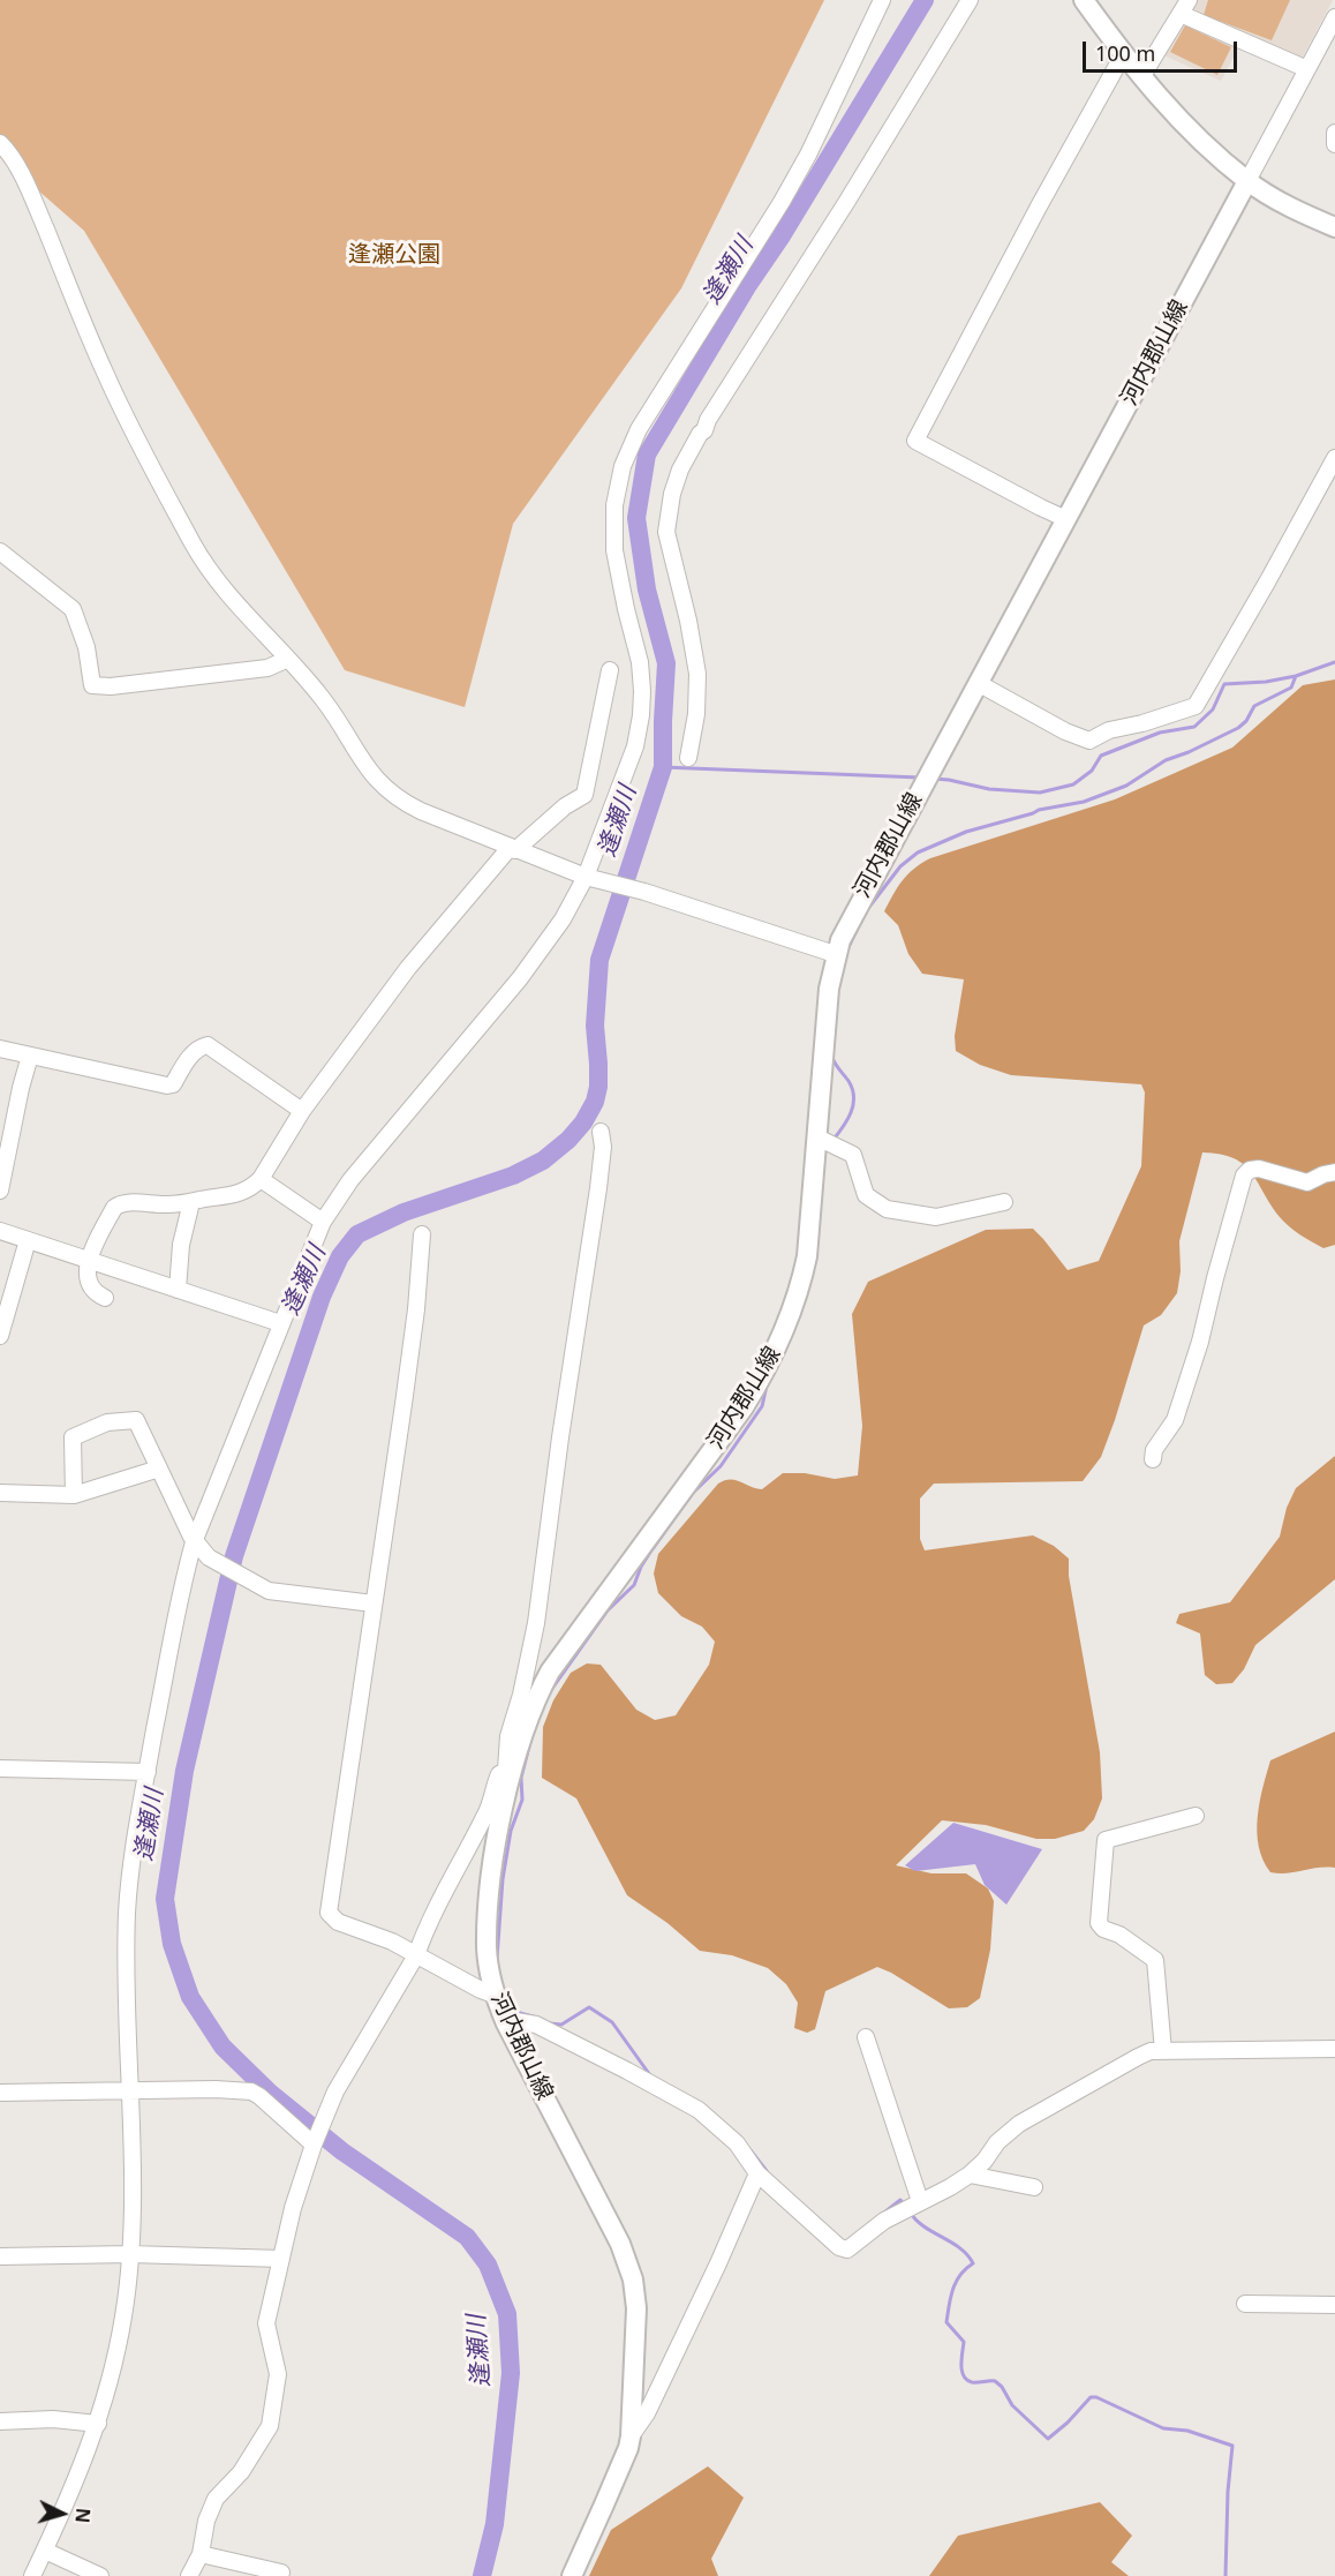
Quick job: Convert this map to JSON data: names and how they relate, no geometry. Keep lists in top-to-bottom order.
{
  "streets": {
    "main road": ["河内郡山線"]
  },
  "water": ["逢瀬川"],
  "parks": ["逢瀬公園"],
  "scale_bar": "100 m",
  "north": "right"
}
